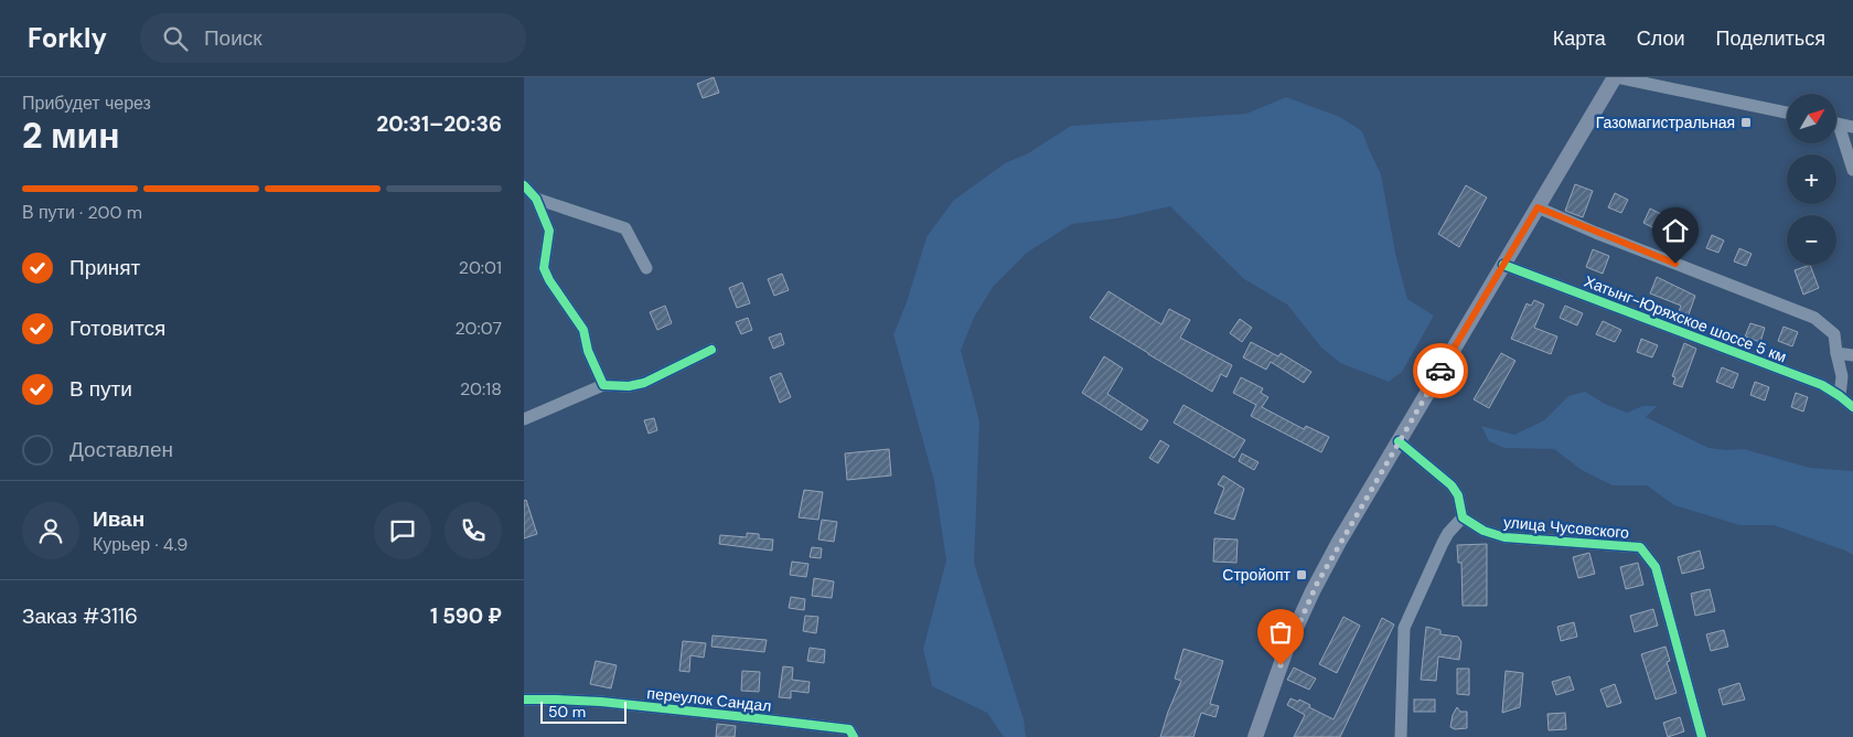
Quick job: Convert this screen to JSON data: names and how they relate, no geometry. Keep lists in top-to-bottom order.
{
  "streets": {
    "street": ["Хатынг-Юряхское шоссе 5 км", "улица Чусовского", "переулок Сандал"]
  },
  "places": {
    "transit": ["Газомагистральная", "Стройопт"]
  },
  "scale_bar": "50 m",
  "north": "top right",
  "page": {
    "header": "Forkly",
    "search": "Поиск",
    "nav": ["Карта", "Слои", "Поделиться"],
    "heading": ["2 мин", "Прибудет через", "20:31–20:36"],
    "panel": [
      "Иван",
      "Курьер · 4.9",
      "Заказ #3116",
      "1 590 ₽"
    ],
    "map_buttons": ["+", "−"],
    "bar": "В пути · 200 m",
    "list": [
      ["Принят", "20:01"],
      ["Готовится", "20:07"],
      ["В пути", "20:18"],
      "Доставлен"
    ],
    "scale": "50 m"
  }
}
